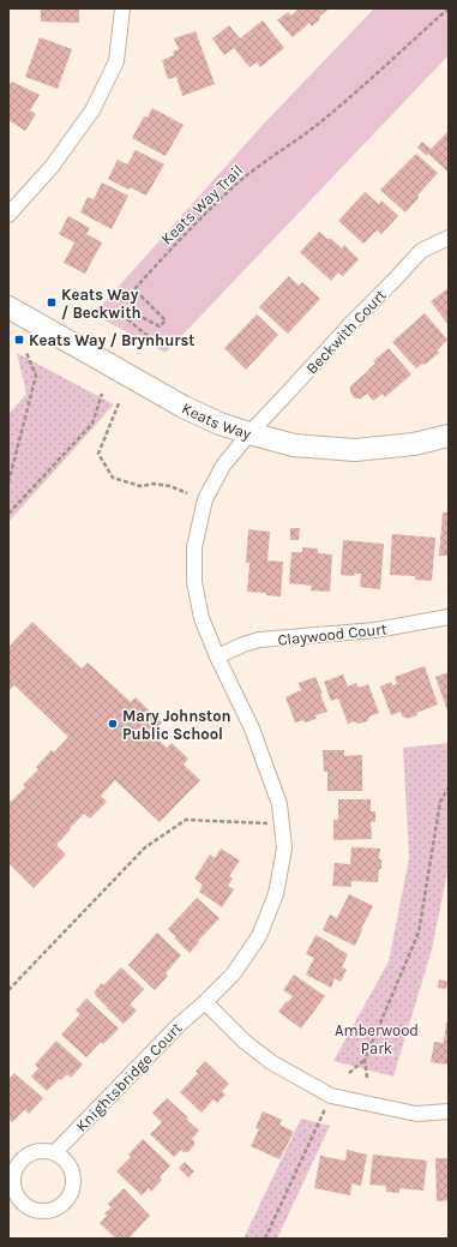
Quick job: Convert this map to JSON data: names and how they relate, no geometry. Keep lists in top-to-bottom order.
{
  "streets": {
    "street": [
      "Beckwith Court",
      "Keats Way",
      "Claywood Court",
      "Knightsbridge Court"
    ],
    "path": ["Keats Way Trail"]
  },
  "crossings": [
    ["Beckwith Court", "Keats Way"],
    ["Beckwith Court", "Claywood Court"],
    ["Beckwith Court", "Knightsbridge Court"],
    ["Claywood Court", "Knightsbridge Court"]
  ],
  "parks": ["Amberwood Park"],
  "places": {
    "transit": ["Keats Way / Beckwith", "Keats Way / Brynhurst"],
    "other": ["Mary Johnston Public School"]
  }
}
